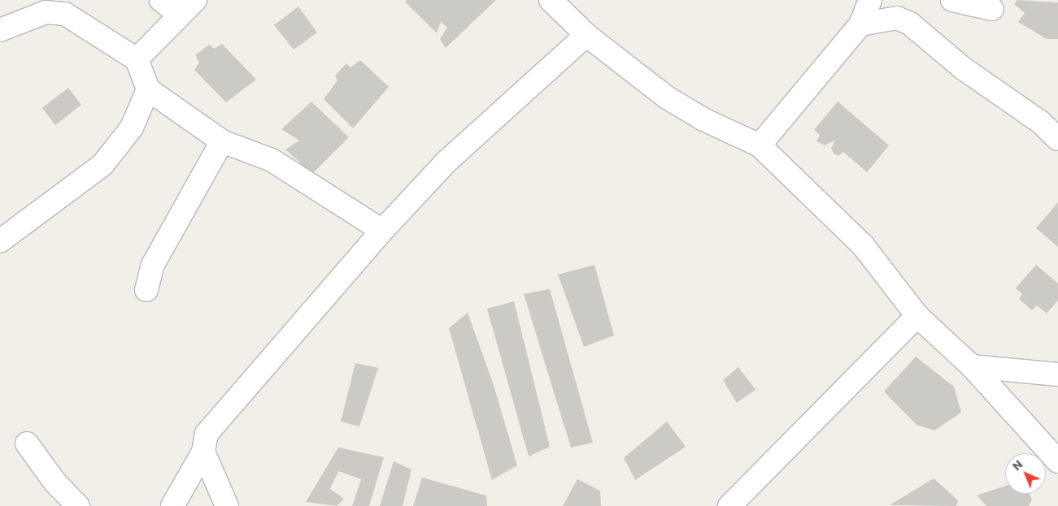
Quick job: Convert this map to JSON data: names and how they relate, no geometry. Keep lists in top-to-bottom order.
{
  "north": "top left"
}
